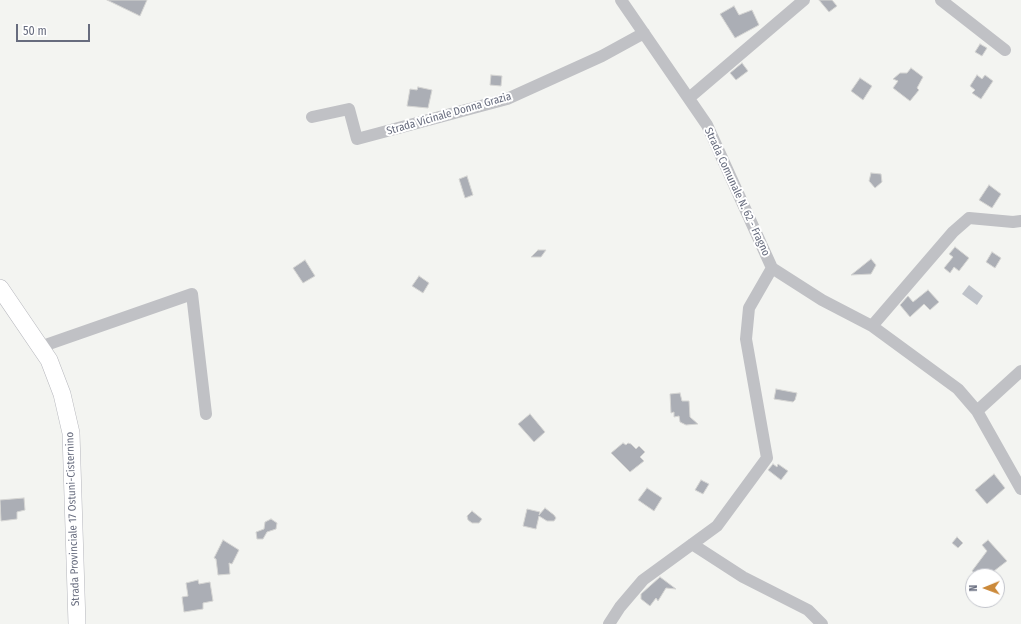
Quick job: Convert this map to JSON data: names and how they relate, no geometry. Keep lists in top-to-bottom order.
{
  "streets": {
    "main road": ["Strada Provinciale 17 Ostuni-Cisternino"],
    "street": ["Strada Vicinale Donna Grazia", "Strada Comunale N. 62 - Fragno"]
  },
  "crossings": [
    ["Strada Vicinale Donna Grazia", "Strada Comunale N. 62 - Fragno"]
  ],
  "scale_bar": "50 m",
  "north": "left"
}
